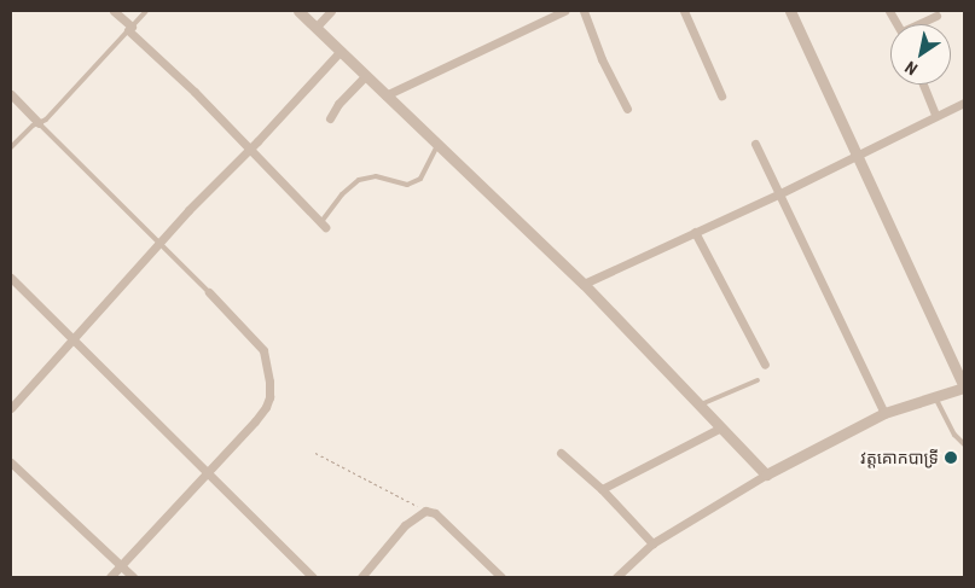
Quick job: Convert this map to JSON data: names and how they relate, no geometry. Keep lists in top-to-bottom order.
{
  "places": ["វត្តគោកបាទ្រី"],
  "north": "bottom left"
}
